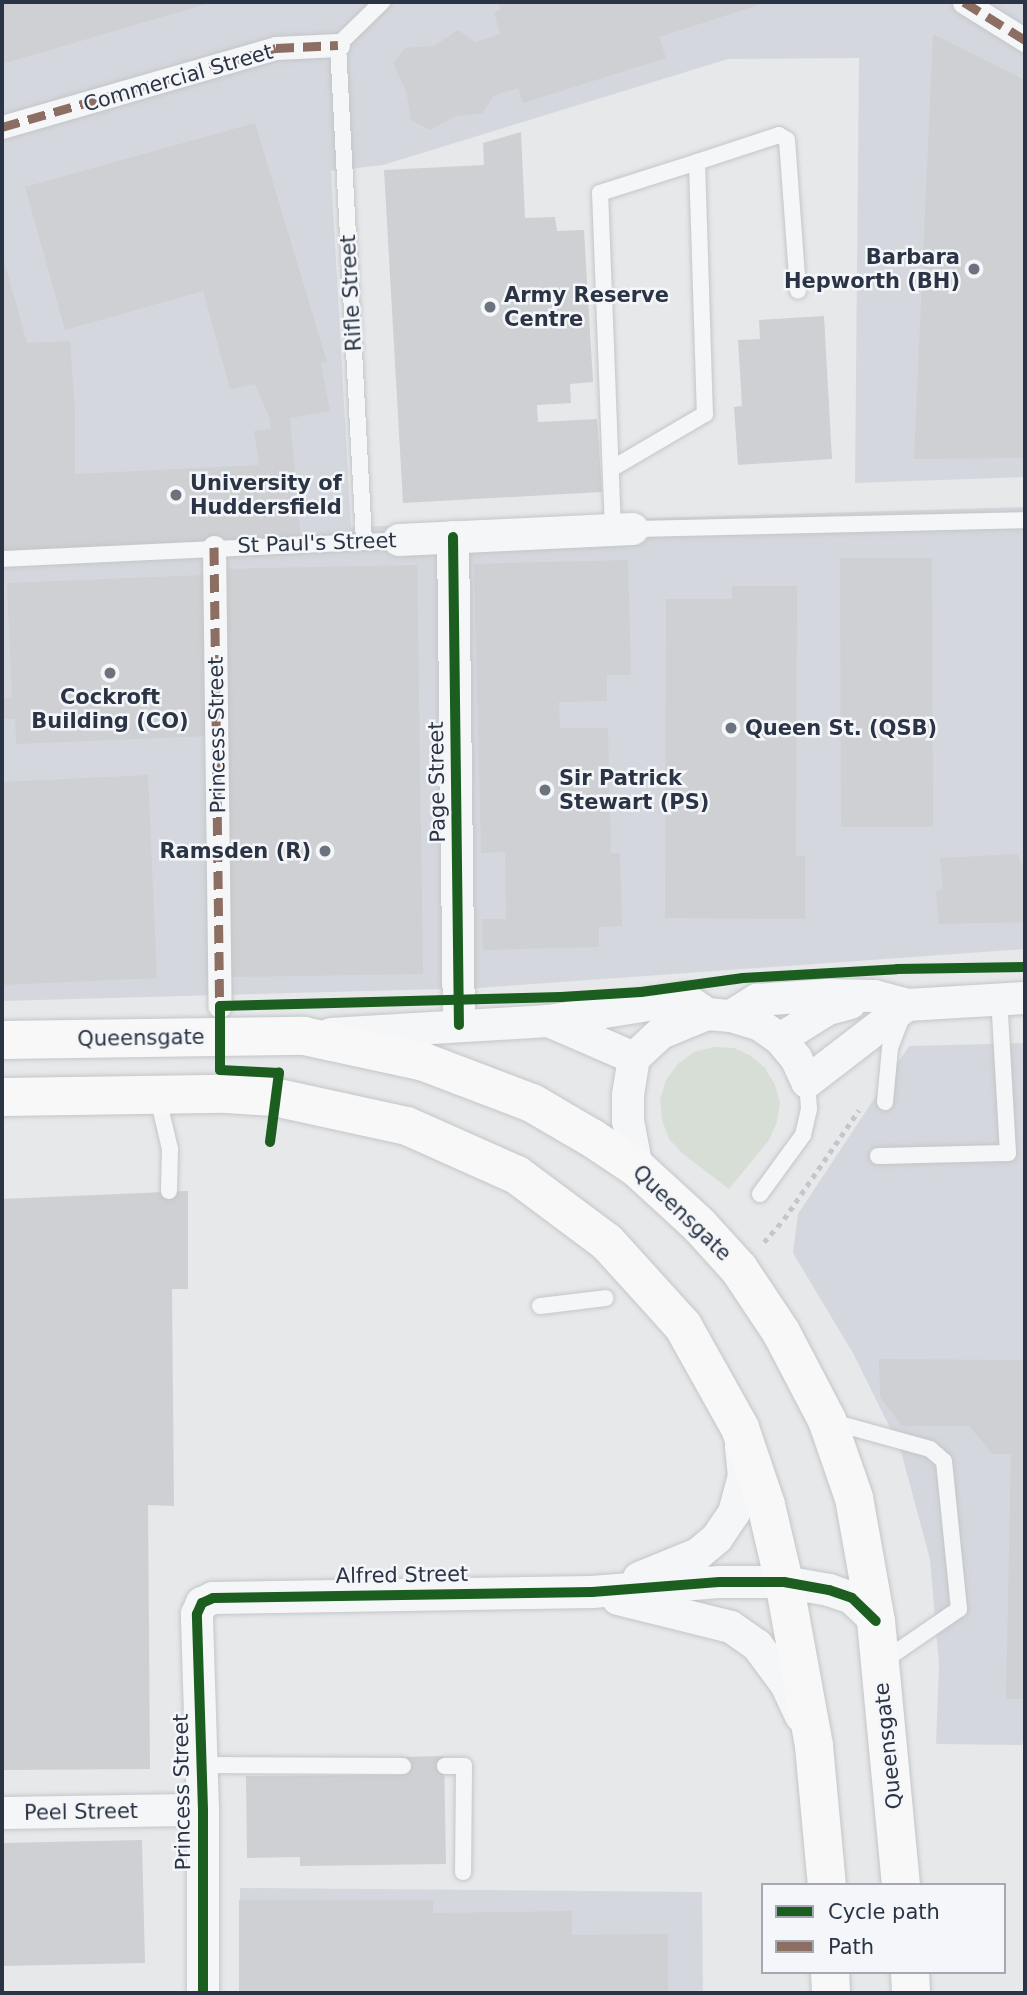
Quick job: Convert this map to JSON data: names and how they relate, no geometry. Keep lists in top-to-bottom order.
{
  "streets": {
    "highway": ["Queensgate"],
    "street": [
      "Commercial Street",
      "St Paul's Street",
      "Princess Street",
      "Page Street",
      "Alfred Street",
      "Peel Street"
    ],
    "lane": ["Rifle Street"]
  },
  "crossings": [
    ["Commercial Street", "Rifle Street"],
    ["Rifle Street", "St Paul's Street"],
    ["St Paul's Street", "Princess Street"],
    ["St Paul's Street", "Page Street"],
    ["Princess Street", "Alfred Street"],
    ["Princess Street", "Peel Street"],
    ["Queensgate", "Alfred Street"]
  ],
  "places": [
    "Barbara Hepworth (BH)",
    "Army Reserve Centre",
    "University of Huddersfield",
    "Cockroft Building (CO)",
    "Queen St. (QSB)",
    "Sir Patrick Stewart (PS)",
    "Ramsden (R)"
  ],
  "legend": ["Cycle path", "Path"]
}
